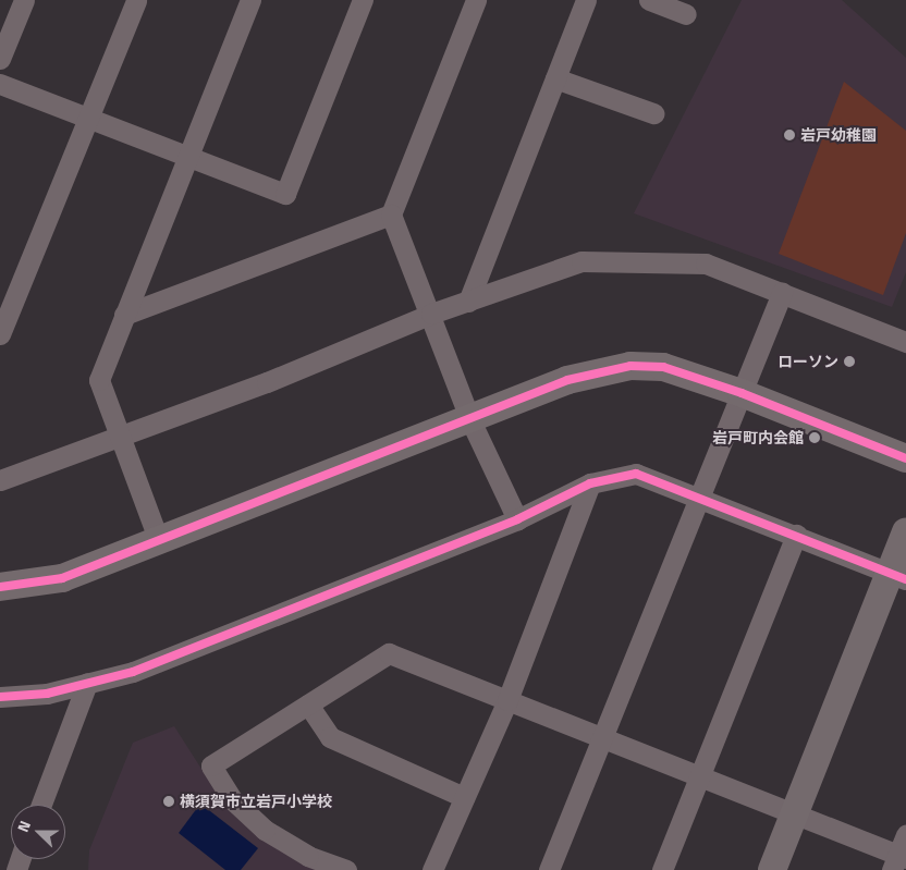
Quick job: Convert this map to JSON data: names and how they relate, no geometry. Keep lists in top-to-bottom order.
{
  "places": [
    "岩戸幼稚園",
    "ローソン",
    "岩戸町内会館",
    "横須賀市立岩戸小学校"
  ],
  "north": "left"
}
